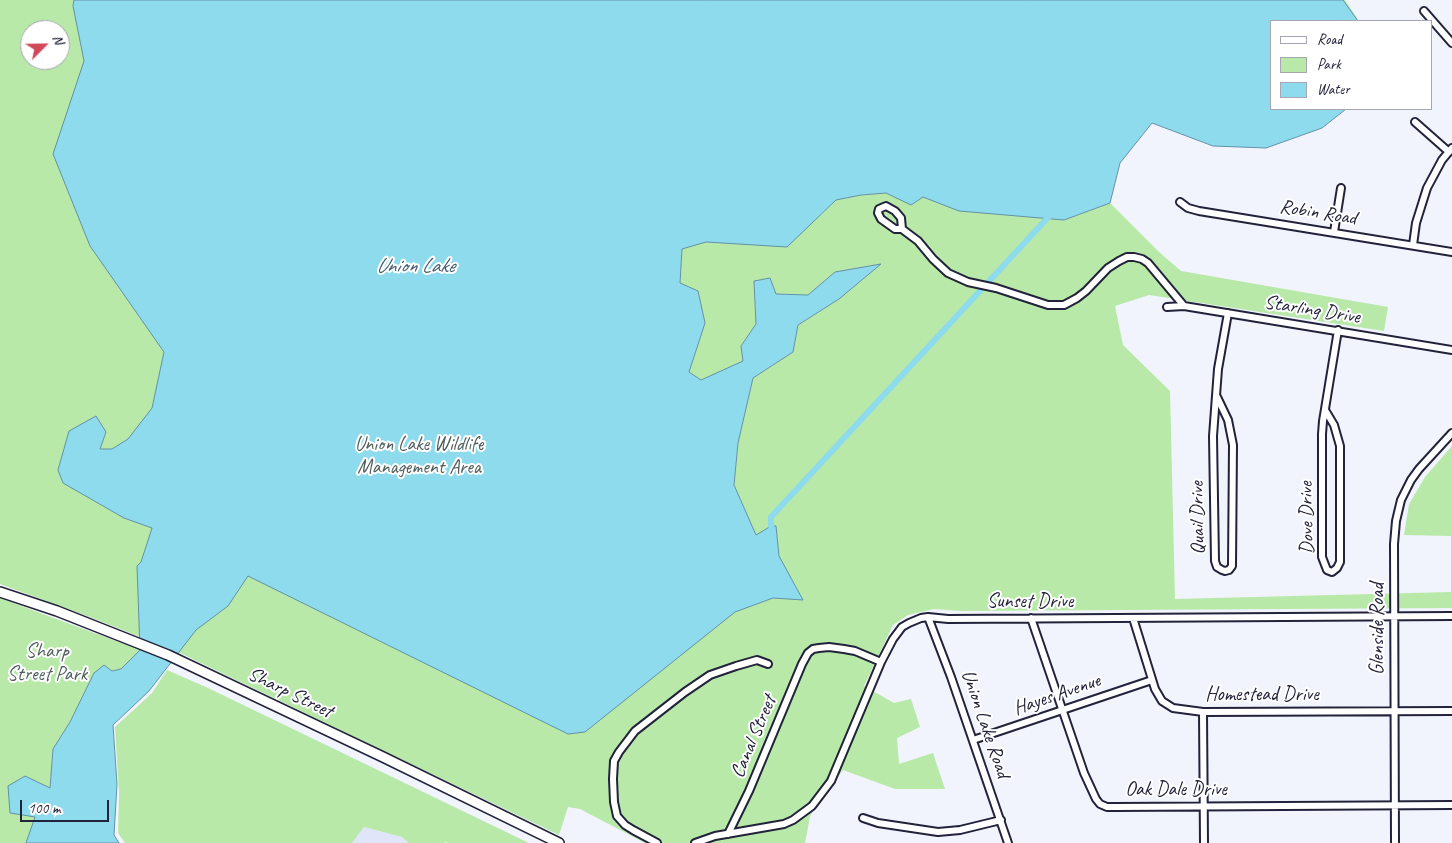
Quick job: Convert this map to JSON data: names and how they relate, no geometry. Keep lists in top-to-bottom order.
{
  "streets": {
    "street": [
      "Robin Road",
      "Starling Drive",
      "Quail Drive",
      "Dove Drive",
      "Sunset Drive",
      "Glenside Road",
      "Sharp Street",
      "Hayes Avenue",
      "Homestead Drive",
      "Union Lake Road",
      "Canal Street",
      "Oak Dale Drive"
    ]
  },
  "crossings": [
    ["Starling Drive", "Quail Drive"],
    ["Starling Drive", "Dove Drive"],
    ["Sunset Drive", "Glenside Road"],
    ["Sunset Drive", "Homestead Drive"],
    ["Sunset Drive", "Union Lake Road"],
    ["Sunset Drive", "Oak Dale Drive"],
    ["Glenside Road", "Homestead Drive"],
    ["Glenside Road", "Oak Dale Drive"],
    ["Hayes Avenue", "Homestead Drive"],
    ["Hayes Avenue", "Union Lake Road"],
    ["Hayes Avenue", "Oak Dale Drive"]
  ],
  "water": ["Union Lake"],
  "parks": ["Union Lake Wildlife Management Area", "Sharp Street Park"],
  "legend": ["Road", "Park", "Water"],
  "scale_bar": "100 m",
  "north": "top right"
}
